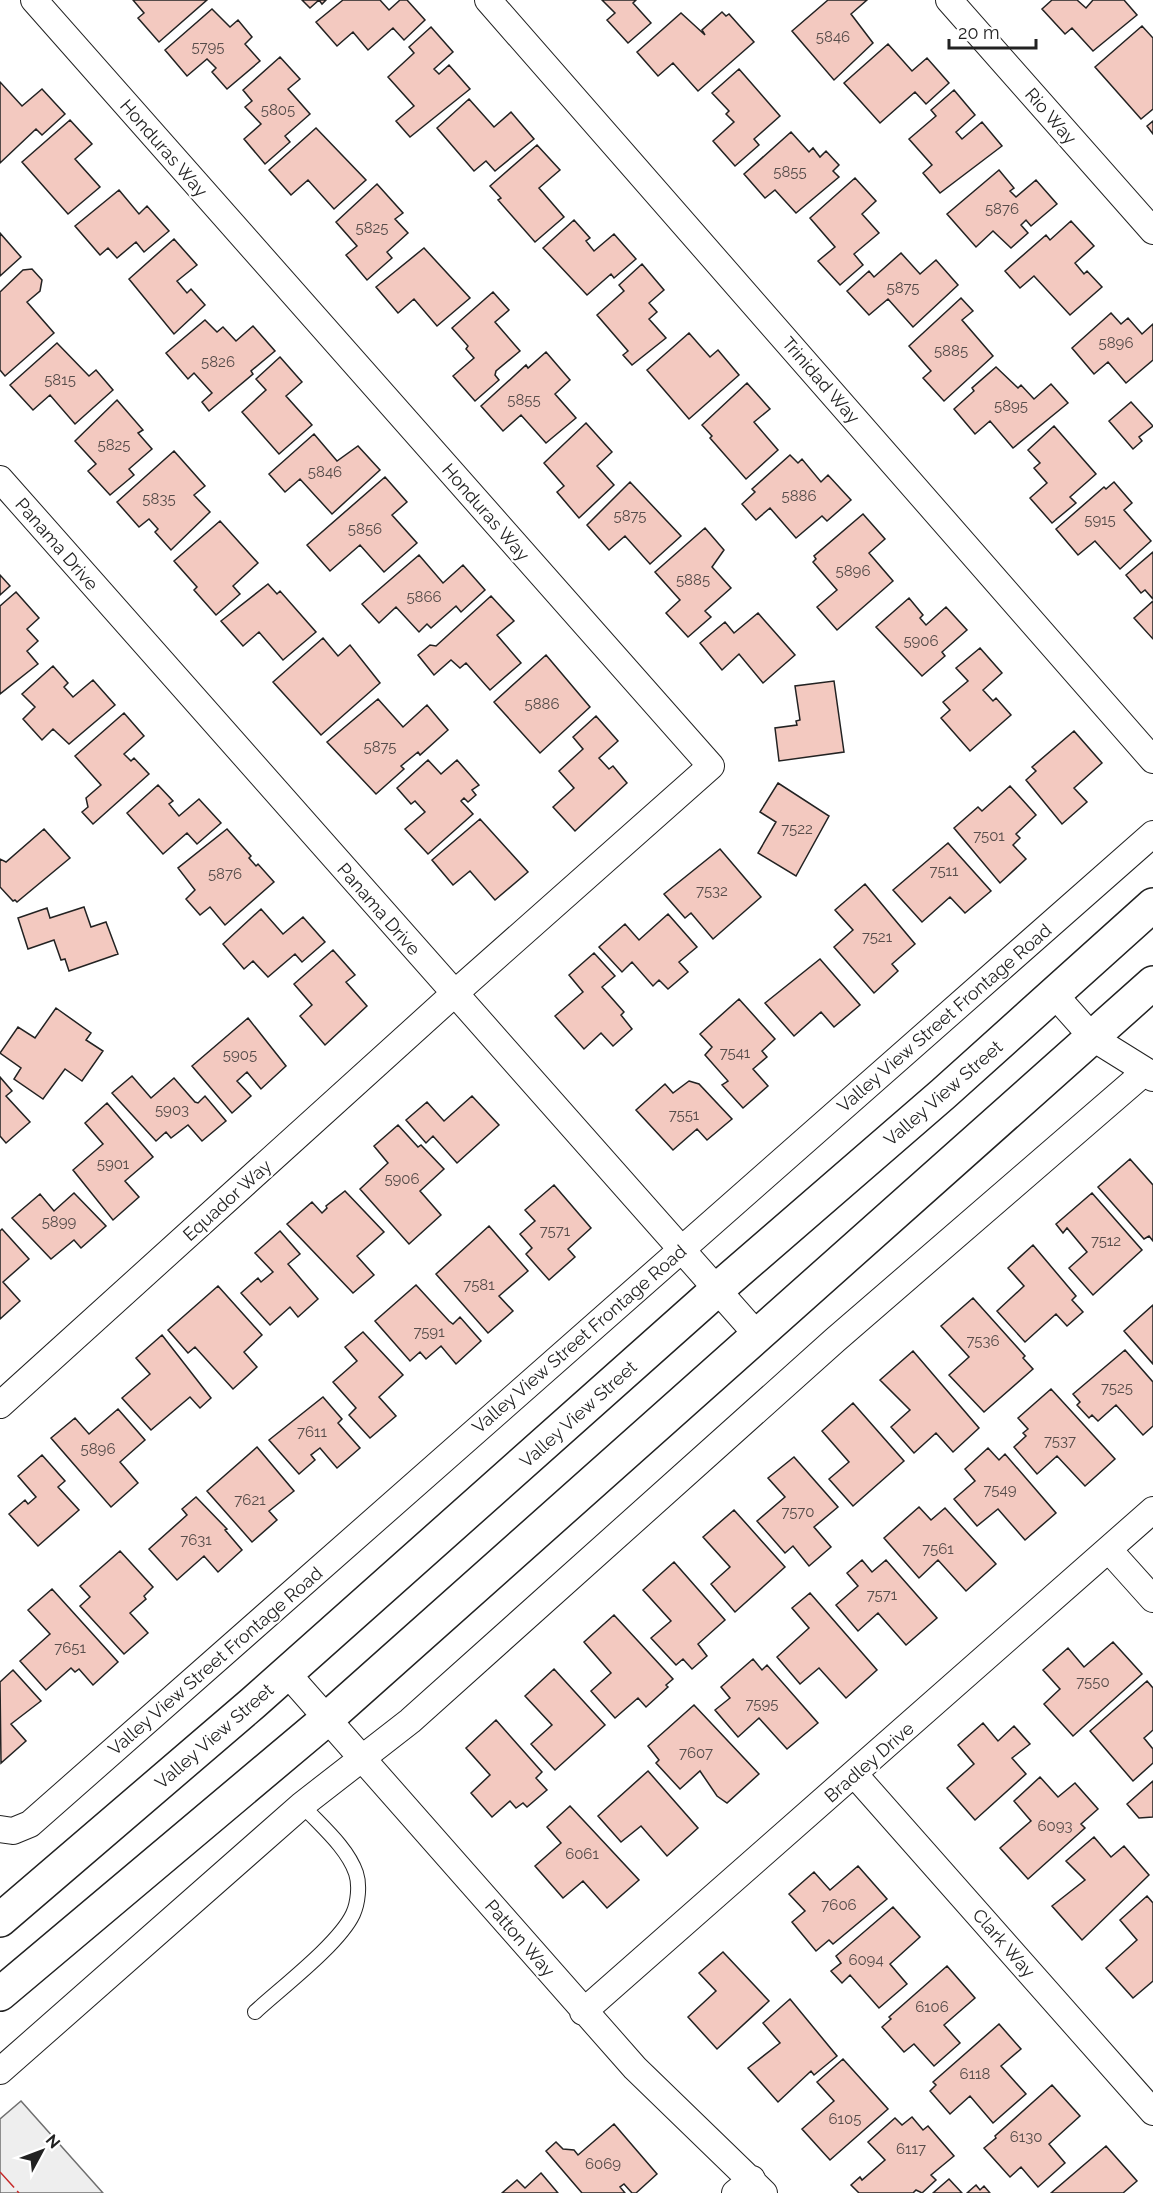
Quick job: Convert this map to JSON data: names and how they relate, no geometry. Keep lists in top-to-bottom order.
{
  "streets": {
    "main road": ["Valley View Street"],
    "street": [
      "Rio Way",
      "Honduras Way",
      "Trinidad Way",
      "Panama Drive",
      "Valley View Street Frontage Road",
      "Equador Way",
      "Bradley Drive",
      "Patton Way",
      "Clark Way"
    ]
  },
  "crossings": [
    ["Honduras Way", "Panama Drive"],
    ["Honduras Way", "Equador Way"],
    ["Panama Drive", "Valley View Street Frontage Road"],
    ["Panama Drive", "Valley View Street"],
    ["Panama Drive", "Equador Way"],
    ["Valley View Street", "Patton Way"],
    ["Bradley Drive", "Patton Way"],
    ["Bradley Drive", "Clark Way"]
  ],
  "house_numbers": [
    "5846",
    "5795",
    "5805",
    "5855",
    "5876",
    "5825",
    "5875",
    "5896",
    "5885",
    "5826",
    "5815",
    "5855",
    "5895",
    "5825",
    "5846",
    "5886",
    "5835",
    "5875",
    "5915",
    "5856",
    "5896",
    "5885",
    "5866",
    "5906",
    "5886",
    "5875",
    "7522",
    "7501",
    "7511",
    "5876",
    "7532",
    "7521",
    "7541",
    "5905",
    "5903",
    "7551",
    "5901",
    "5906",
    "5899",
    "7571",
    "7512",
    "7581",
    "7591",
    "7536",
    "7525",
    "7611",
    "7537",
    "5896",
    "7549",
    "7621",
    "7570",
    "7631",
    "7561",
    "7571",
    "7651",
    "7550",
    "7595",
    "7607",
    "6093",
    "6061",
    "7606",
    "6094",
    "6106",
    "6118",
    "6105",
    "6130",
    "6117",
    "6069"
  ],
  "scale_bar": "20 m",
  "north": "top right"
}
